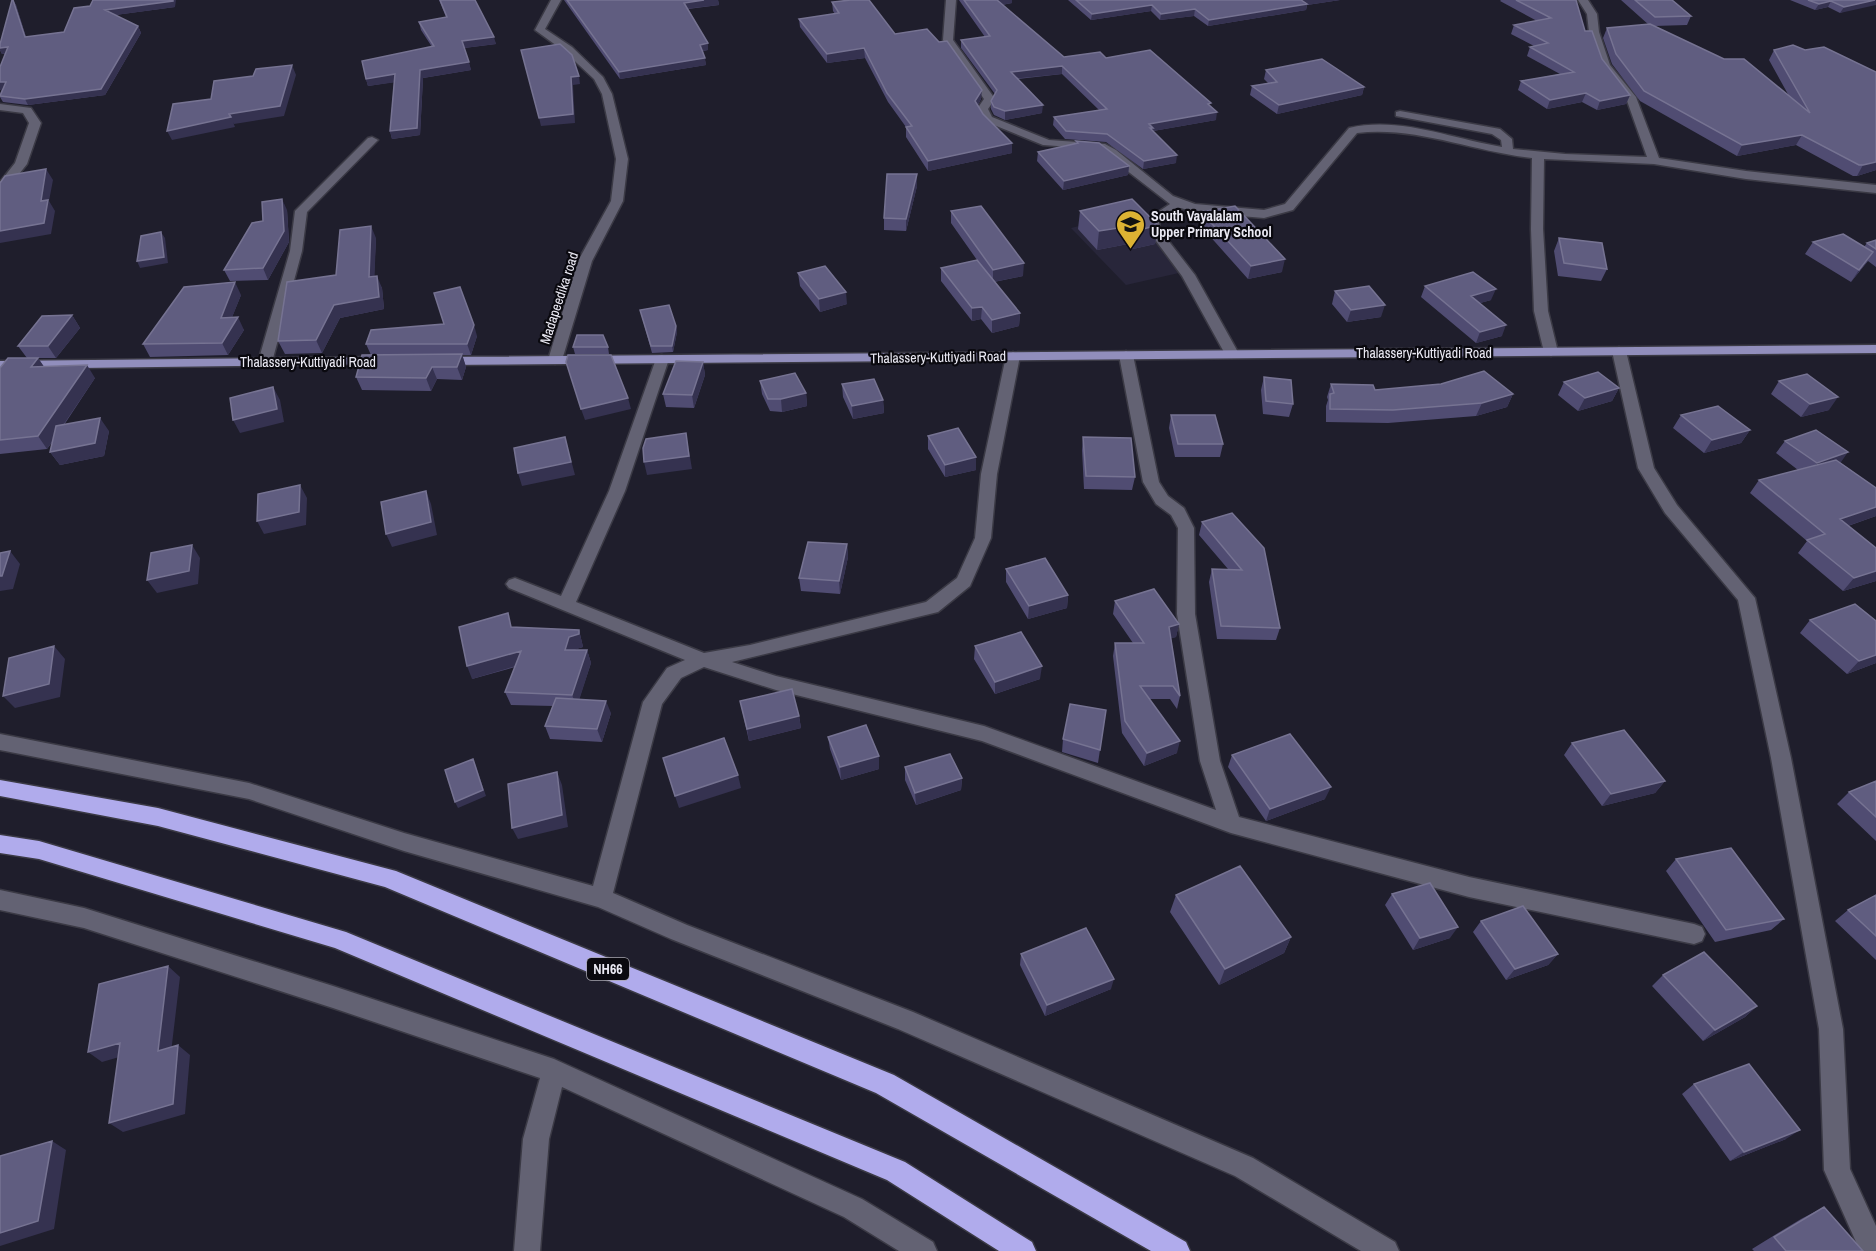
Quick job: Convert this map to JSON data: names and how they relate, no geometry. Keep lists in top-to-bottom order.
{
  "streets": {
    "highway": ["NH66"],
    "main road": ["Thalassery-Kuttiyadi Road"],
    "street": ["Madapeedika road"]
  },
  "crossings": [
    ["Madapeedika road", "Thalassery-Kuttiyadi Road"]
  ],
  "places": {
    "school or university": ["South Vayalalam Upper Primary School"]
  }
}
